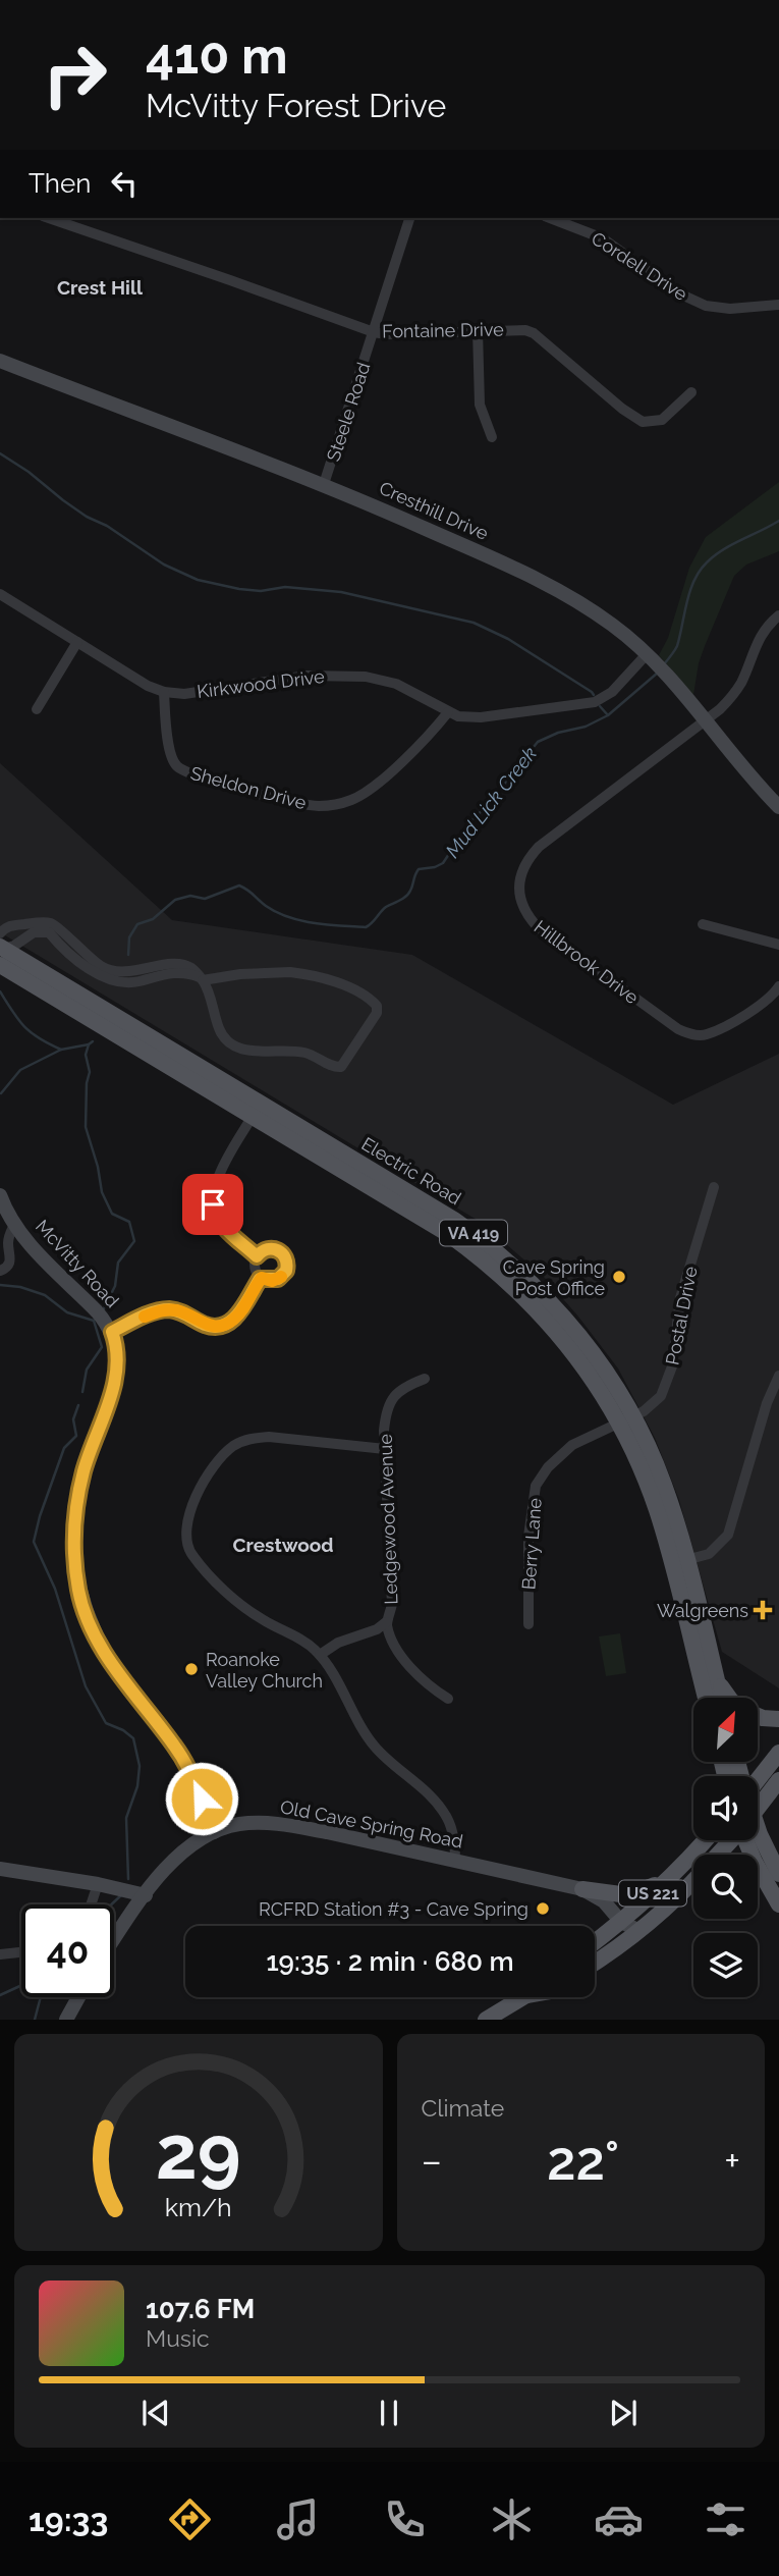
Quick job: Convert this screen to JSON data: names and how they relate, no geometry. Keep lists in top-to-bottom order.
{
  "streets": {
    "main road": ["Electric Road", "VA 419", "US 221"],
    "street": [
      "Cordell Drive",
      "Fontaine Drive",
      "Steele Road",
      "Cresthill Drive",
      "Kirkwood Drive",
      "Sheldon Drive",
      "Hillbrook Drive",
      "McVitty Road",
      "Postal Drive",
      "Ledgewood Avenue",
      "Berry Lane",
      "Old Cave Spring Road"
    ]
  },
  "crossings": [
    ["Fontaine Drive", "Steele Road"],
    ["Steele Road", "Cresthill Drive"],
    ["Cresthill Drive", "Kirkwood Drive"],
    ["Cresthill Drive", "Hillbrook Drive"],
    ["Kirkwood Drive", "Sheldon Drive"],
    ["Electric Road", "Postal Drive"],
    ["Electric Road", "Berry Lane"],
    ["McVitty Road", "Old Cave Spring Road"],
    ["Postal Drive", "Berry Lane"],
    ["Old Cave Spring Road", "US 221"]
  ],
  "districts": ["Crest Hill", "Crestwood"],
  "water": ["Mud Lick Creek"],
  "places": {
    "other": ["Cave Spring Post Office", "Roanoke Valley Church", "RCFRD Station #3 - Cave Spring"],
    "health": ["Walgreens"]
  },
  "north": "top right",
  "page": {
    "turn": ["410 m", "McVitty Forest Drive"],
    "then": "Then",
    "limit": "40",
    "trip": "19:35 · 2 min · 680 m",
    "tile": "Climate",
    "heat": ["−", "22°", "+"],
    "song": ["107.6 FM", "Music"],
    "tabs": "19:33",
    "gauge": ["29", "km/h"]
  }
}
